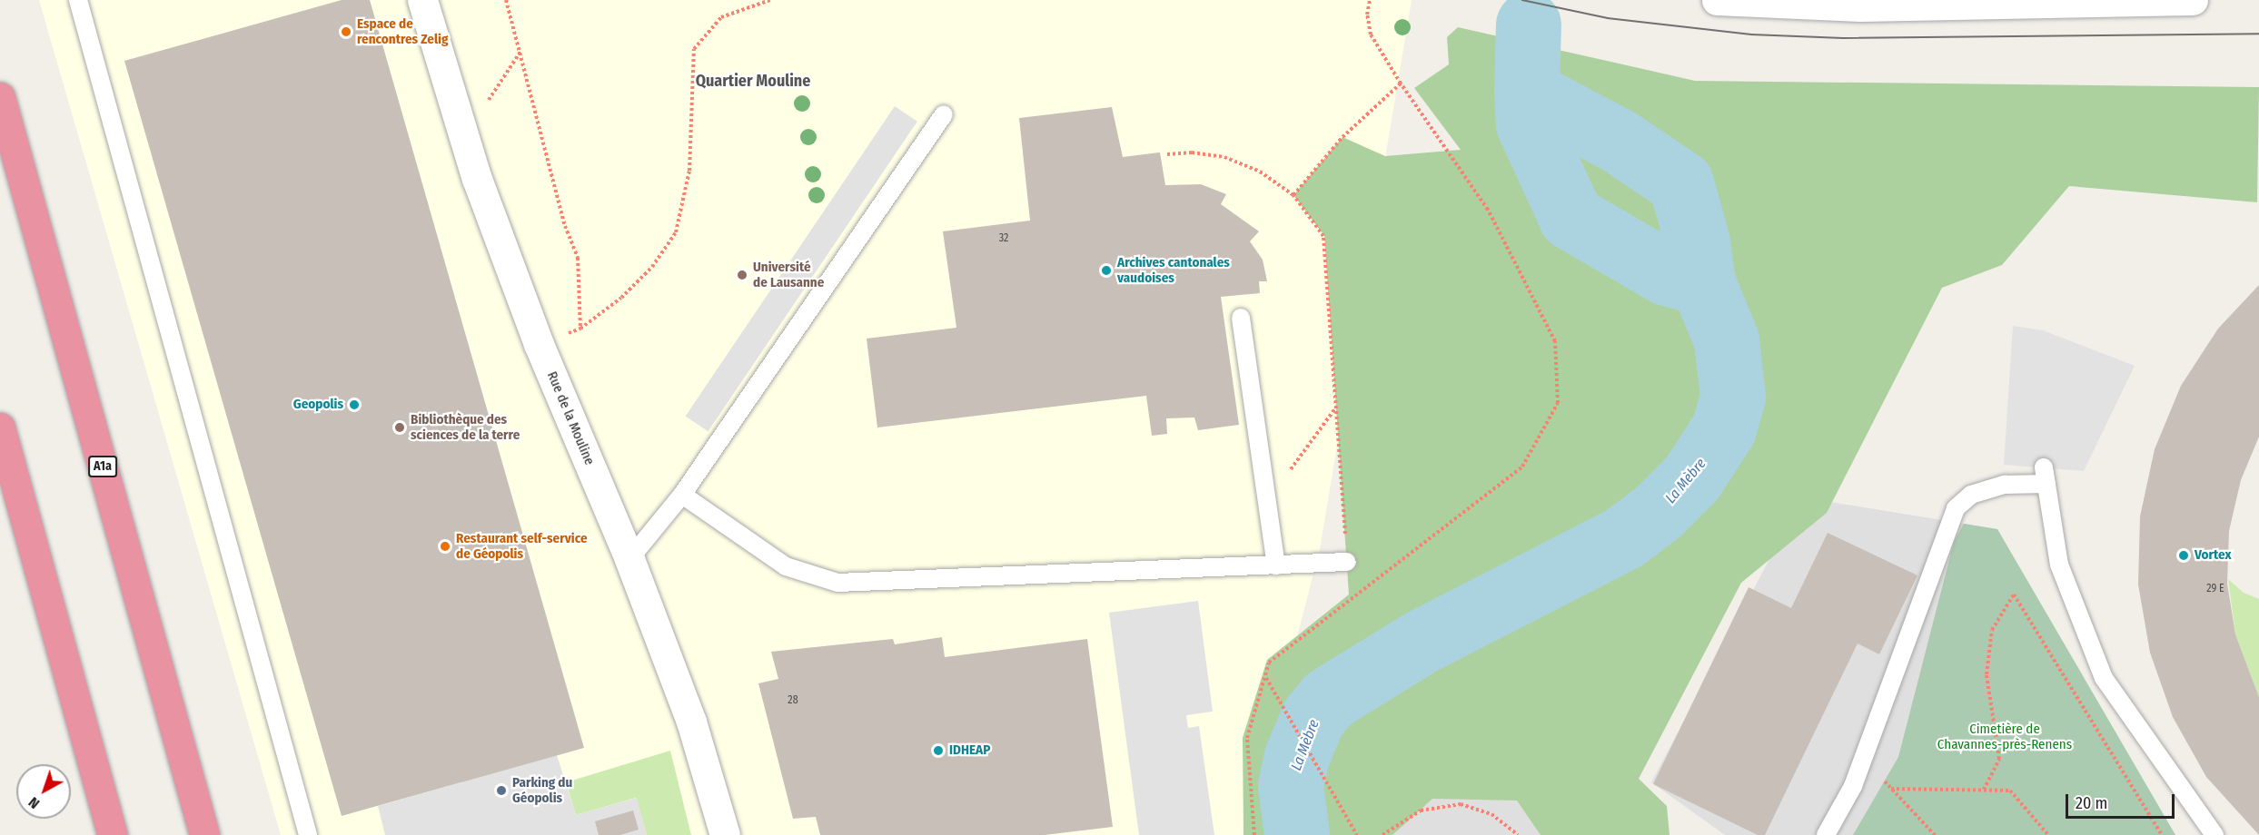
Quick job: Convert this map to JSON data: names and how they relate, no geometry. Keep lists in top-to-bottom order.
{
  "streets": {
    "highway": ["A1a"],
    "street": ["Rue de la Mouline"]
  },
  "districts": ["Quartier Mouline"],
  "water": ["La Mèbre"],
  "parks": ["Cimetière de Chavannes-près-Renens"],
  "places": [
    "Espace de rencontres Zelig",
    "Archives cantonales vaudoises",
    "Université de Lausanne",
    "Geopolis",
    "Bibliothèque des sciences de la terre",
    "Restaurant self-service de Géopolis",
    "Vortex",
    "IDHEAP",
    "Parking du Géopolis"
  ],
  "house_numbers": ["32", "29 E", "28"],
  "scale_bar": "20 m",
  "north": "bottom left"
}
